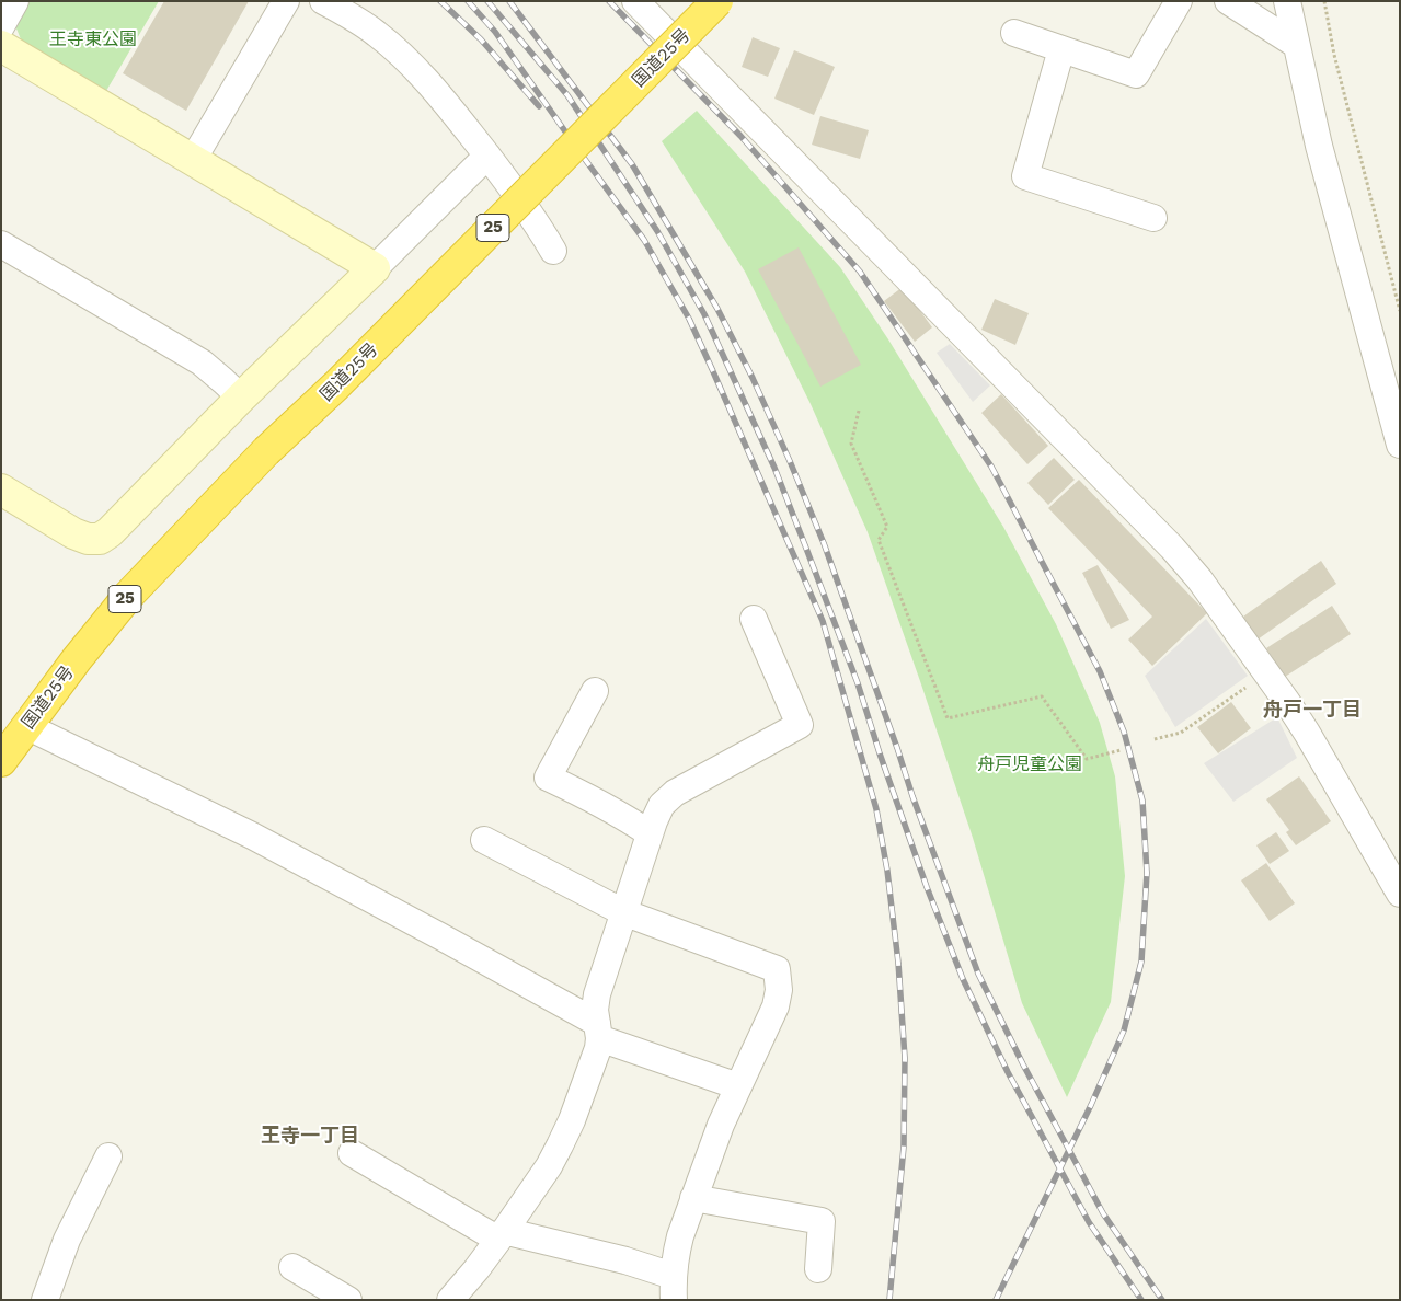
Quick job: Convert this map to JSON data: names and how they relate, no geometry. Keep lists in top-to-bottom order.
{
  "streets": {
    "highway": ["国道25号", "25"]
  },
  "districts": ["舟戸一丁目", "王寺一丁目"],
  "parks": ["王寺東公園", "舟戸児童公園"]
}
